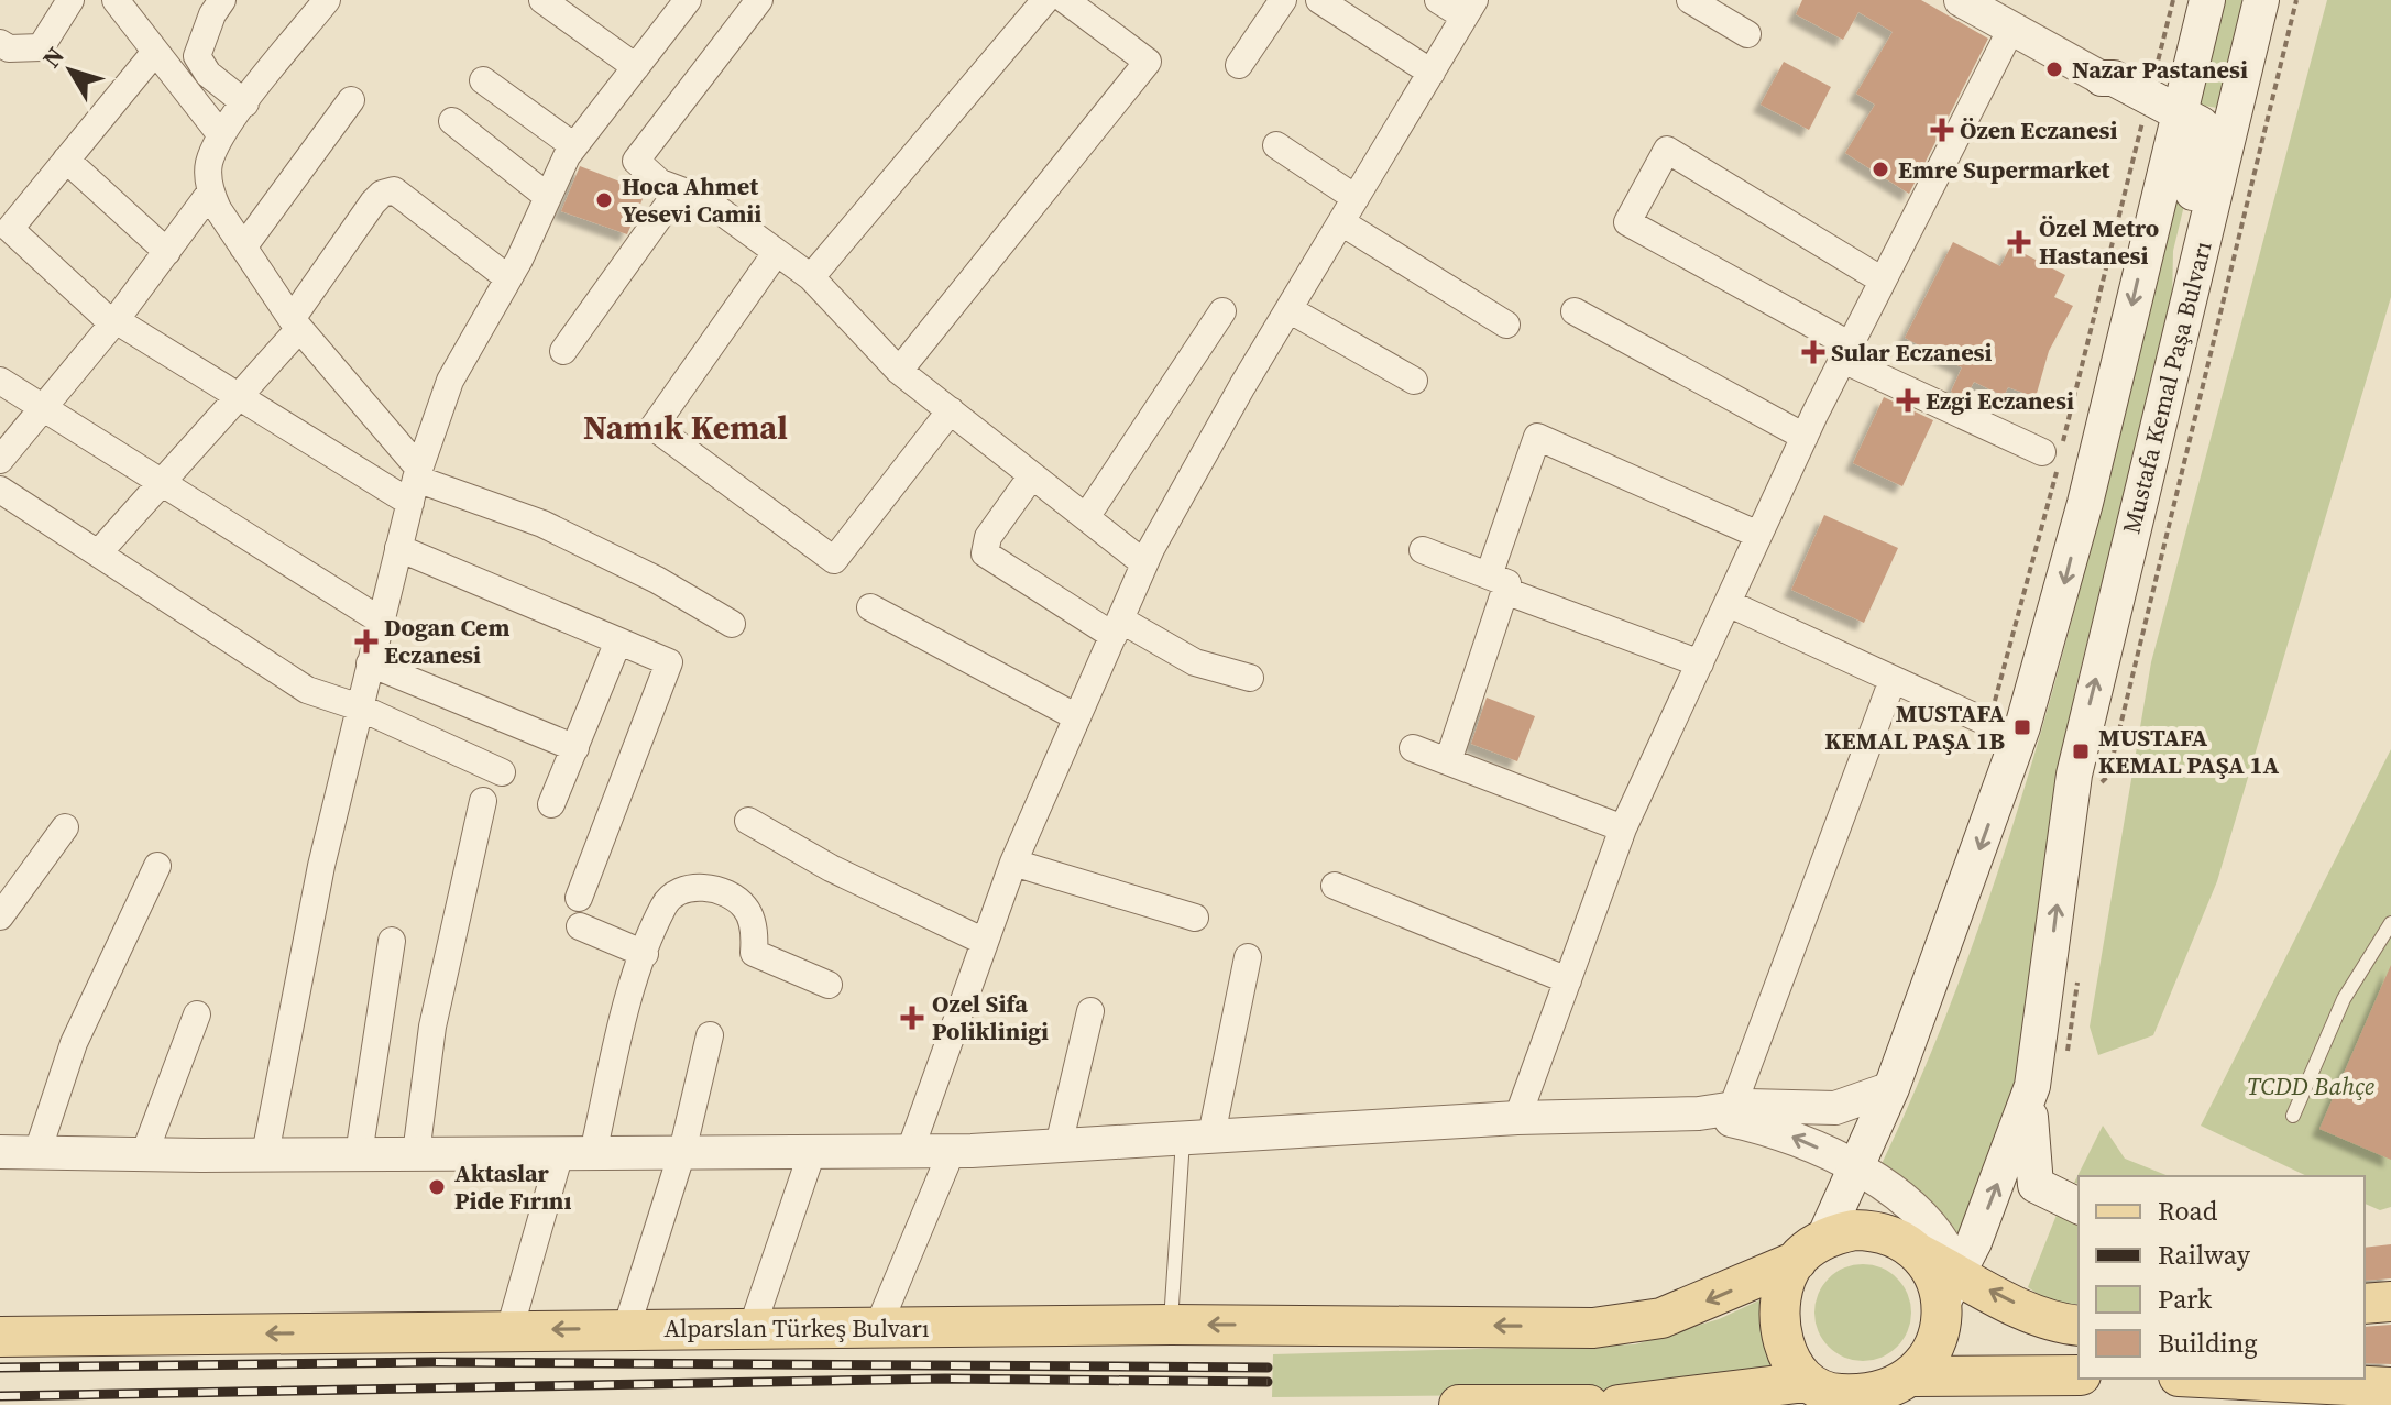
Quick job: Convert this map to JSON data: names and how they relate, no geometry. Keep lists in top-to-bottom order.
{
  "streets": {
    "main road": ["Mustafa Kemal Paşa Bulvarı", "Alparslan Türkeş Bulvarı"]
  },
  "one_way": ["Alparslan Türkeş Bulvarı"],
  "districts": ["Namık Kemal"],
  "parks": ["TCDD Bahçe"],
  "places": {
    "other": [
      "Nazar Pastanesi",
      "Emre Supermarket",
      "Hoca Ahmet Yesevi Camii",
      "Aktaslar Pide Fırını"
    ],
    "health": [
      "Özen Eczanesi",
      "Özel Metro Hastanesi",
      "Sular Eczanesi",
      "Ezgi Eczanesi",
      "Dogan Cem Eczanesi",
      "Ozel Sifa Poliklinigi"
    ],
    "transit": ["MUSTAFA KEMAL PAŞA 1B", "MUSTAFA KEMAL PAŞA 1A"]
  },
  "legend": [
    "Road",
    "Railway",
    "Park",
    "Building"
  ],
  "north": "top left"
}
